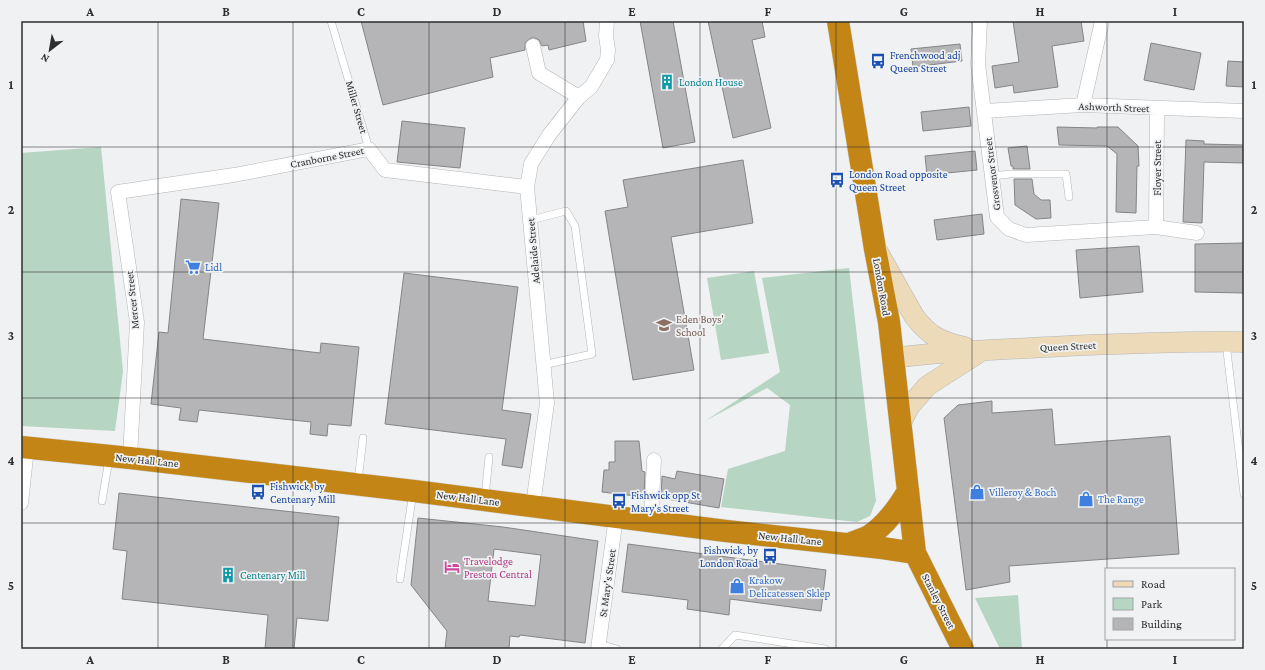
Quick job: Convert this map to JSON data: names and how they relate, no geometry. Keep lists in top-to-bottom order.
{
  "streets": {
    "highway": ["London Road", "New Hall Lane", "Stanley Street"],
    "street": [
      "Ashworth Street",
      "Cranborne Street",
      "Floyer Street",
      "Grosvenor Street",
      "Adelaide Street",
      "Mercer Street",
      "Queen Street",
      "St Mary's Street"
    ],
    "lane": ["Miller Street"]
  },
  "crossings": [
    ["Miller Street", "Cranborne Street"],
    ["Ashworth Street", "Floyer Street"],
    ["Ashworth Street", "Grosvenor Street"],
    ["Cranborne Street", "Adelaide Street"],
    ["Cranborne Street", "Mercer Street"],
    ["Floyer Street", "Grosvenor Street"],
    ["Adelaide Street", "New Hall Lane"],
    ["London Road", "Queen Street"],
    ["London Road", "New Hall Lane"],
    ["London Road", "Stanley Street"],
    ["Mercer Street", "New Hall Lane"],
    ["New Hall Lane", "St Mary's Street"],
    ["New Hall Lane", "Stanley Street"]
  ],
  "places": {
    "bus stop": [
      "Frenchwood adj Queen Street",
      "London Road opposite Queen Street",
      "Fishwick, by Centenary Mill",
      "Fishwick opp St Mary's Street",
      "Fishwick, by London Road"
    ],
    "building": ["London House", "Centenary Mill"],
    "supermarket": ["Lidl"],
    "school or university": ["Eden Boys' School"],
    "shop": ["Villeroy & Boch", "The Range", "Krakow Delicatessen Sklep"],
    "hotel": ["Travelodge Preston Central"]
  },
  "legend": ["Road", "Park", "Building"],
  "north": "bottom left",
  "grid": {
    "columns": [
      "A",
      "B",
      "C",
      "D",
      "E",
      "F",
      "G",
      "H",
      "I"
    ],
    "rows": [
      "1",
      "2",
      "3",
      "4",
      "5"
    ]
  }
}
